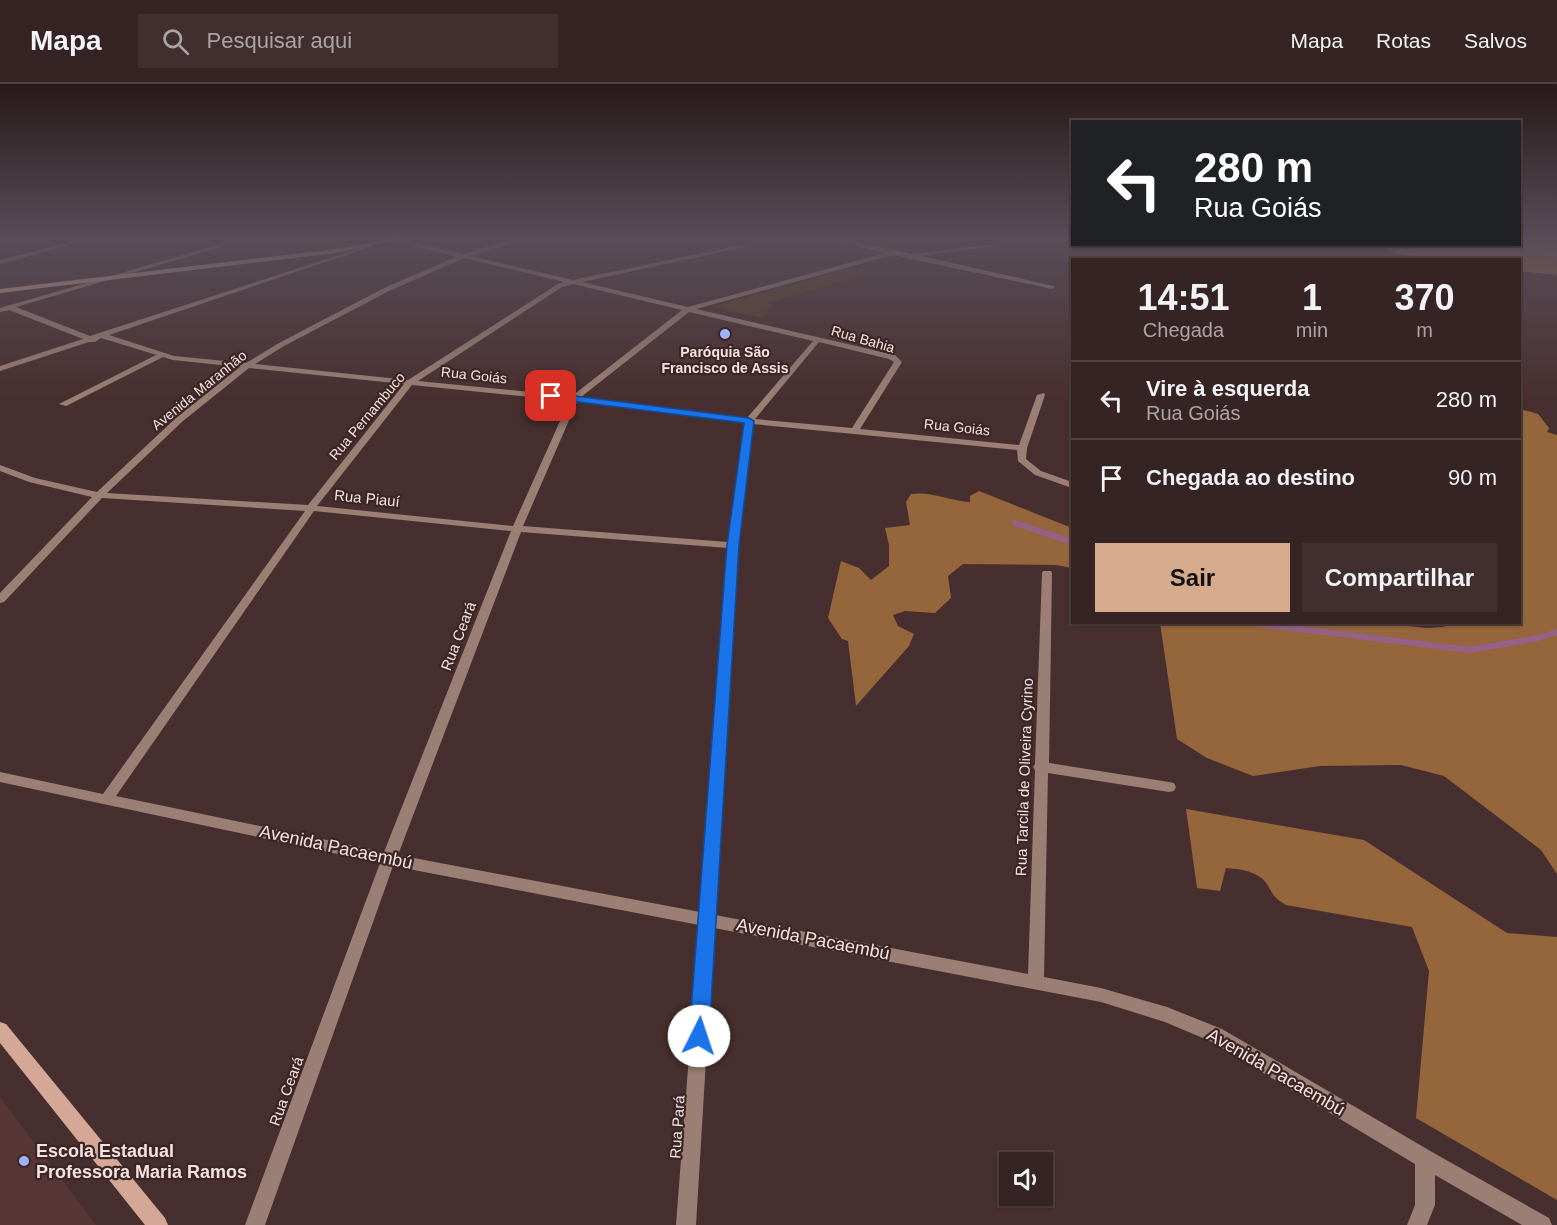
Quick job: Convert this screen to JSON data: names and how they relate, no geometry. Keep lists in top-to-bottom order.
{
  "streets": {
    "street": [
      "Rua Bahia",
      "Rua Goiás",
      "Avenida Maranhão",
      "Rua Pernambuco",
      "Rua Piauí",
      "Rua Ceará",
      "Rua Tarcila de Oliveira Cyrino",
      "Avenida Pacaembú",
      "Rua Pará"
    ]
  },
  "crossings": [
    ["Rua Bahia", "Rua Goiás"],
    ["Rua Bahia", "Rua Ceará"],
    ["Rua Goiás", "Avenida Maranhão"],
    ["Rua Goiás", "Rua Pernambuco"],
    ["Rua Goiás", "Rua Ceará"],
    ["Rua Goiás", "Rua Pará"],
    ["Avenida Maranhão", "Rua Piauí"],
    ["Rua Pernambuco", "Rua Piauí"],
    ["Rua Pernambuco", "Avenida Pacaembú"],
    ["Rua Piauí", "Rua Ceará"],
    ["Rua Piauí", "Rua Pará"],
    ["Rua Ceará", "Avenida Pacaembú"],
    ["Rua Tarcila de Oliveira Cyrino", "Avenida Pacaembú"],
    ["Avenida Pacaembú", "Rua Pará"]
  ],
  "places": ["Paróquia São Francisco de Assis", "Escola Estadual Professora Maria Ramos"],
  "page": {
    "header": "Mapa",
    "search": "Pesquisar aqui",
    "nav": ["Mapa", "Rotas", "Salvos"],
    "turn": ["280 m", "Rua Goiás"],
    "eta": [
      "14:51",
      "Chegada",
      "1",
      "min",
      "370",
      "m"
    ],
    "list": [
      {
        "name": "Vire à esquerda",
        "note": "Rua Goiás",
        "value": "280 m"
      },
      {
        "name": "Chegada ao destino",
        "value": "90 m"
      }
    ],
    "buttons": ["Sair", "Compartilhar"]
  }
}
